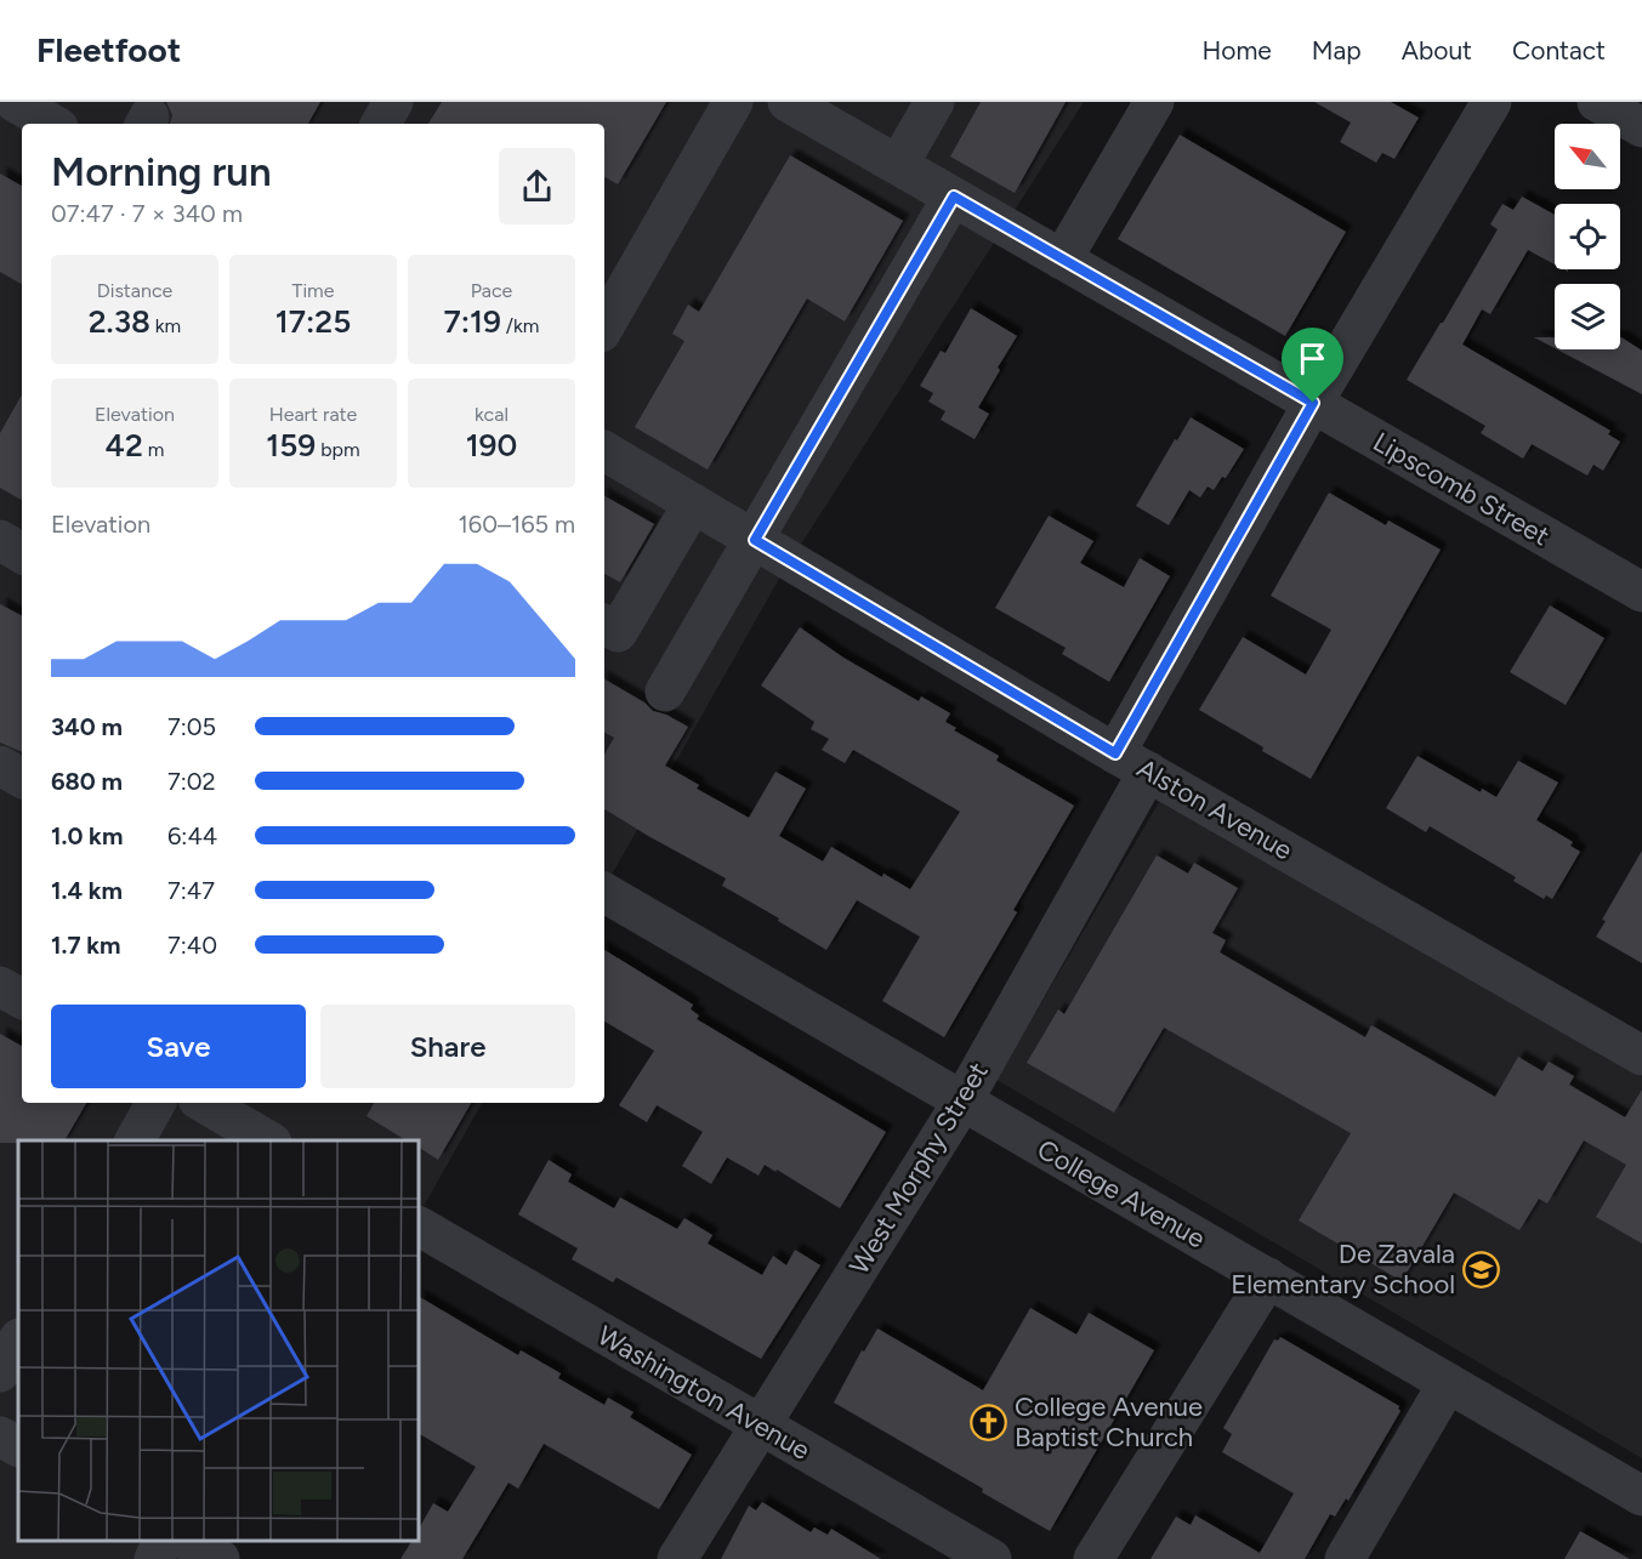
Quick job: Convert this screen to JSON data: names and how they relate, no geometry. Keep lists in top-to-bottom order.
{
  "streets": {
    "street": [
      "Lipscomb Street",
      "Alston Avenue",
      "West Morphy Street",
      "College Avenue",
      "Washington Avenue"
    ]
  },
  "crossings": [
    ["Lipscomb Street", "West Morphy Street"],
    ["Alston Avenue", "West Morphy Street"],
    ["West Morphy Street", "College Avenue"],
    ["West Morphy Street", "Washington Avenue"]
  ],
  "places": {
    "school or university": ["De Zavala Elementary School"],
    "church": ["College Avenue Baptist Church"]
  },
  "north": "top left",
  "page": {
    "header": "Fleetfoot",
    "nav": [
      "Home",
      "Map",
      "About",
      "Contact"
    ],
    "heading": ["Morning run", "07:47 · 7 × 340 m"],
    "stats": [
      ["Distance", "2.38 km"],
      ["Time", "17:25"],
      ["Pace", "7:19 /km"],
      ["Elevation", "42 m"],
      ["Heart rate", "159 bpm"],
      ["kcal", "190"]
    ],
    "chart": ["Elevation", "160–165 m"],
    "list": [
      {
        "name": "340 m",
        "note": "7:05"
      },
      {
        "name": "680 m",
        "note": "7:02"
      },
      {
        "name": "1.0 km",
        "note": "6:44"
      },
      {
        "name": "1.4 km",
        "note": "7:47"
      },
      {
        "name": "1.7 km",
        "note": "7:40"
      }
    ],
    "buttons": ["Save", "Share"]
  }
}
